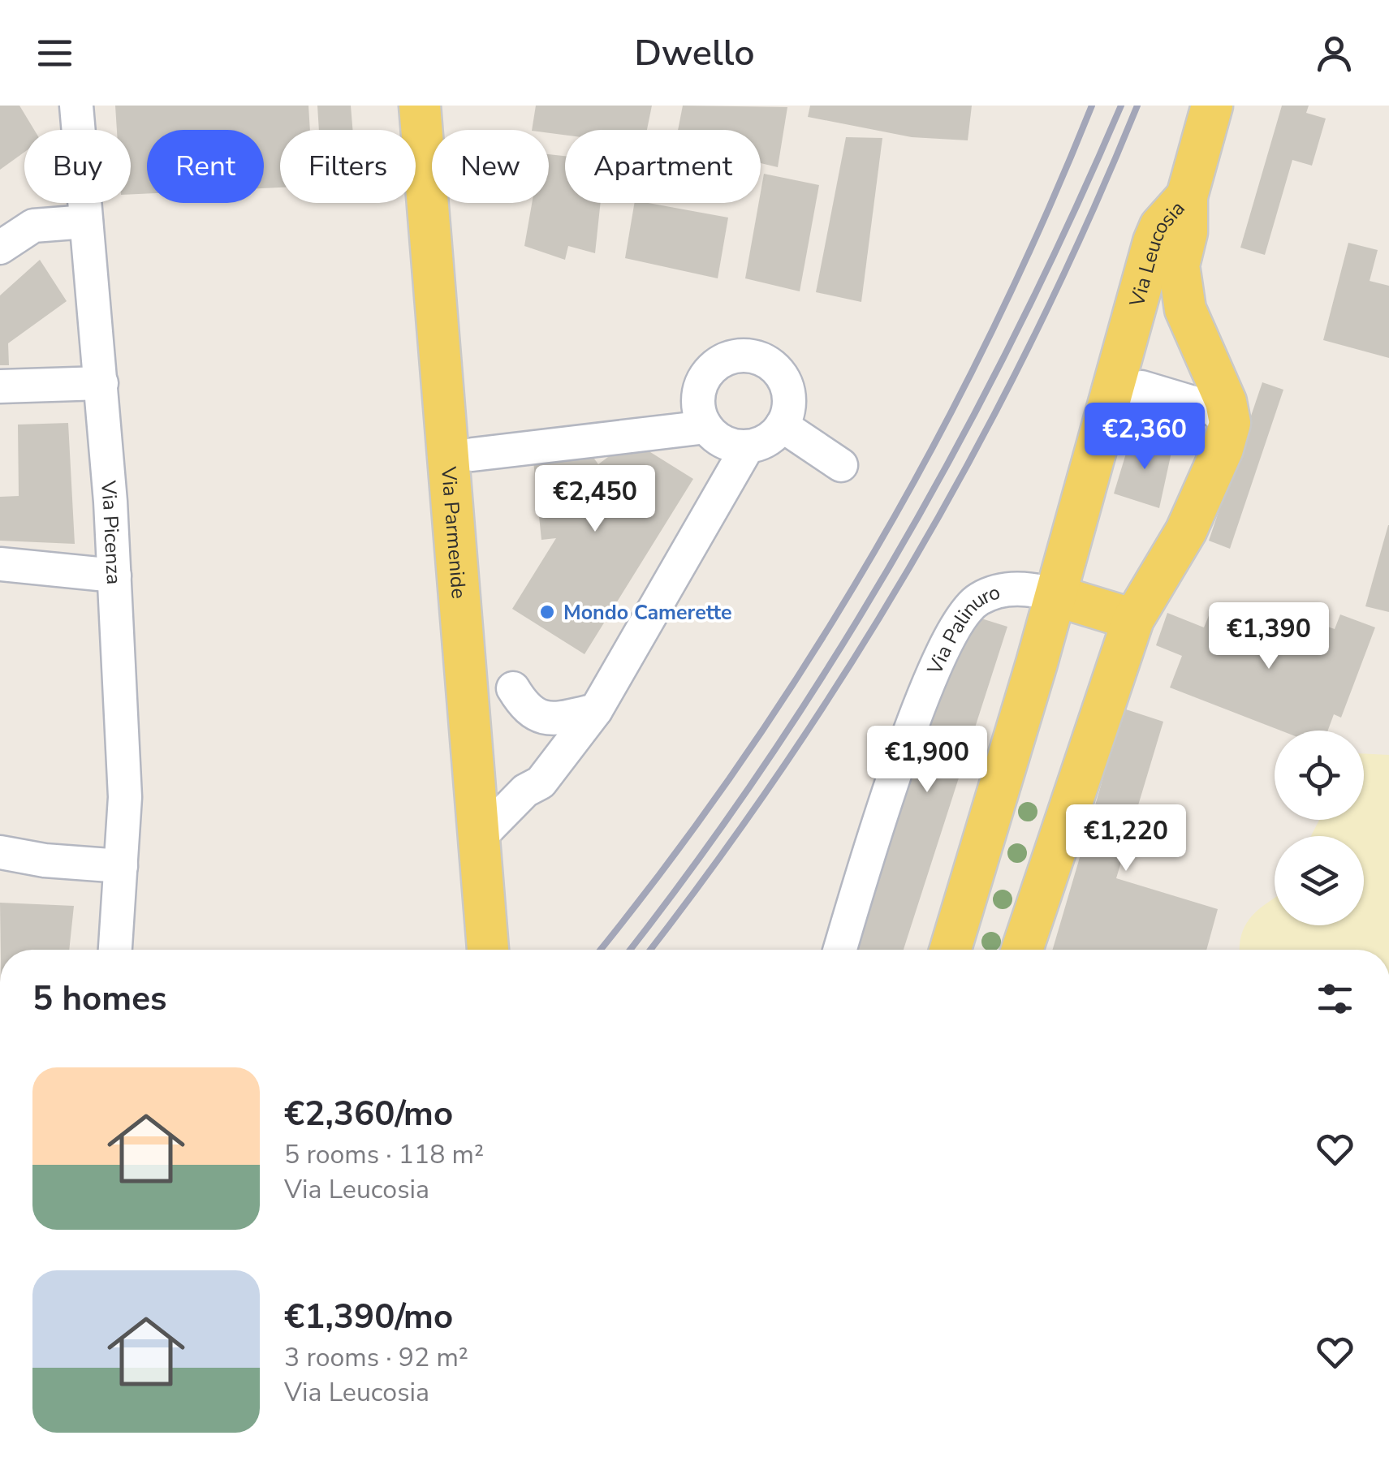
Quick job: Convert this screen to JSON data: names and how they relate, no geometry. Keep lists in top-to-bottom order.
{
  "streets": {
    "main road": ["Via Leucosia", "Via Parmenide"],
    "street": ["Via Picenza", "Via Palinuro"]
  },
  "crossings": [
    ["Via Leucosia", "Via Palinuro"]
  ],
  "places": ["Mondo Camerette"],
  "page": {
    "header": "Dwello",
    "chip": [
      "Buy",
      "Rent",
      "Filters",
      "New",
      "Apartment"
    ],
    "price": [
      "€2,360",
      "€2,450",
      "€1,390",
      "€1,900",
      "€1,220"
    ],
    "heading": "5 homes",
    "list": [
      {
        "name": "€2,360/mo",
        "note": "5 rooms · 118 m² · Via Leucosia"
      },
      {
        "name": "€1,390/mo",
        "note": "3 rooms · 92 m² · Via Leucosia"
      }
    ]
  }
}
